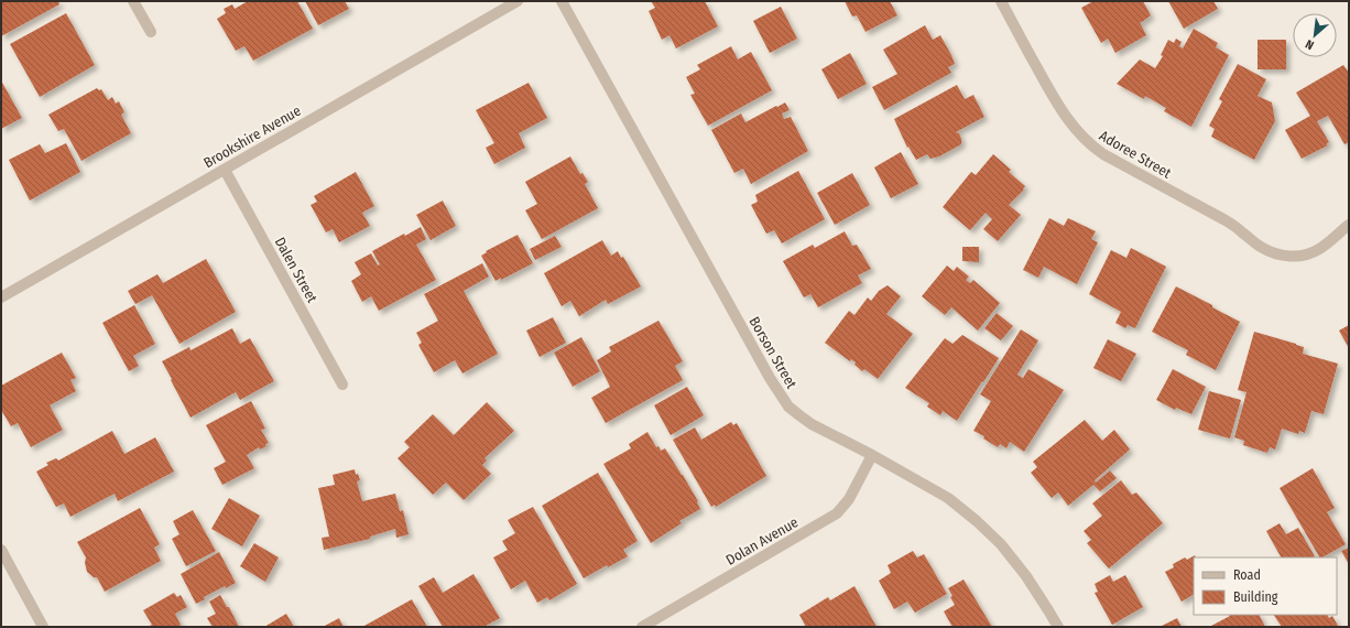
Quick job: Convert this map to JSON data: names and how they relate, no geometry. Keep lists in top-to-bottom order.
{
  "streets": {
    "street": [
      "Brookshire Avenue",
      "Adoree Street",
      "Dalen Street",
      "Borson Street",
      "Dolan Avenue"
    ]
  },
  "crossings": [
    ["Brookshire Avenue", "Dalen Street"],
    ["Borson Street", "Dolan Avenue"]
  ],
  "legend": ["Road", "Building"],
  "north": "bottom left"
}
